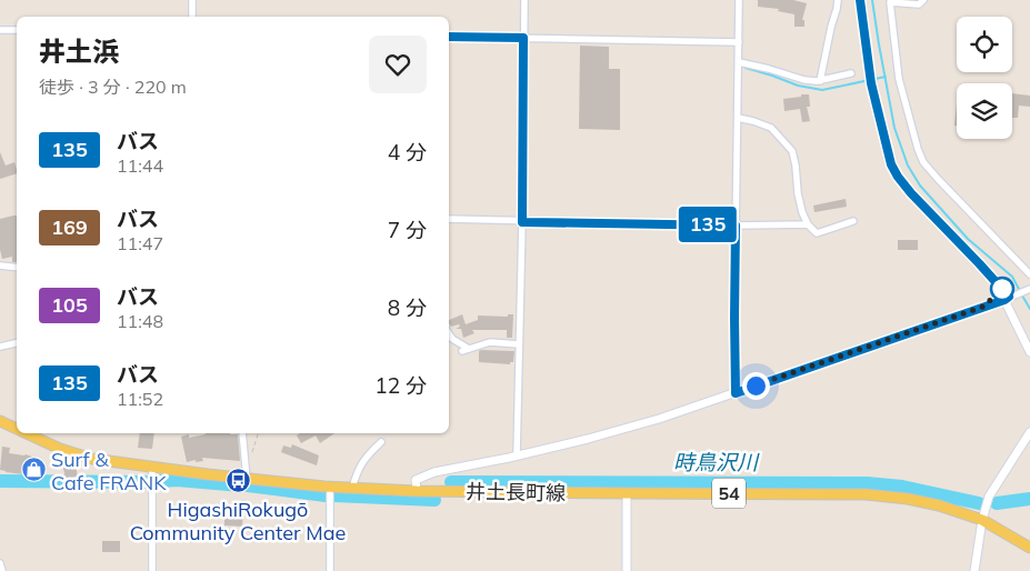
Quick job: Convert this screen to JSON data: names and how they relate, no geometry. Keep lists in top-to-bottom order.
{
  "streets": {
    "main road": ["井土長町線", "54"]
  },
  "water": ["時鳥沢川"],
  "places": {
    "shop": ["Surf & Cafe FRANK"],
    "bus stop": ["HigashiRokugō Community Center Mae"]
  },
  "lines": ["bus line 135"],
  "page": {
    "on_map": "135",
    "heading": ["井土浜", "徒歩 · 3 分 · 220 m"],
    "list": [
      {
        "mark": "135",
        "name": "バス",
        "note": "11:44",
        "value": "4 分"
      },
      {
        "mark": "169",
        "name": "バス",
        "note": "11:47",
        "value": "7 分"
      },
      {
        "mark": "105",
        "name": "バス",
        "note": "11:48",
        "value": "8 分"
      },
      {
        "mark": "135",
        "name": "バス",
        "note": "11:52",
        "value": "12 分"
      }
    ]
  }
}
